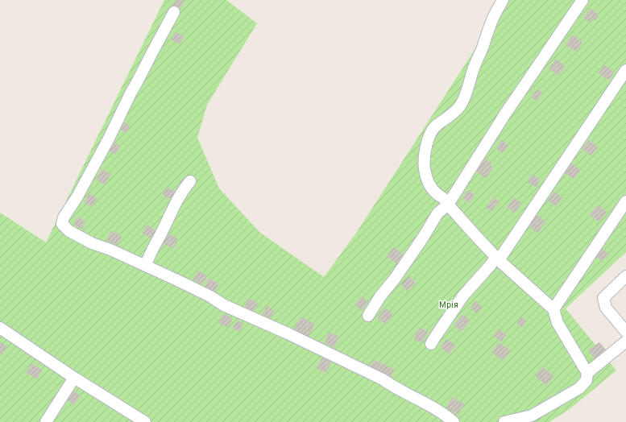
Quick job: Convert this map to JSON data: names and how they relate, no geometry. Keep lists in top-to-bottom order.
{
  "parks": ["Мрія"]
}
